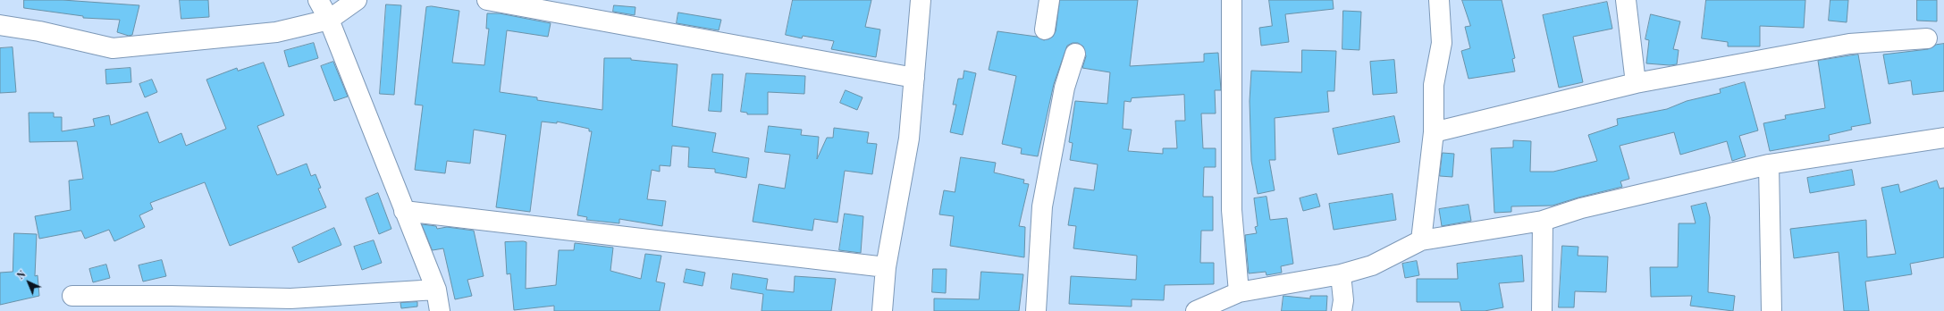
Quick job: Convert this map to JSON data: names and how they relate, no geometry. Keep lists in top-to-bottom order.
{
  "north": "top left"
}
